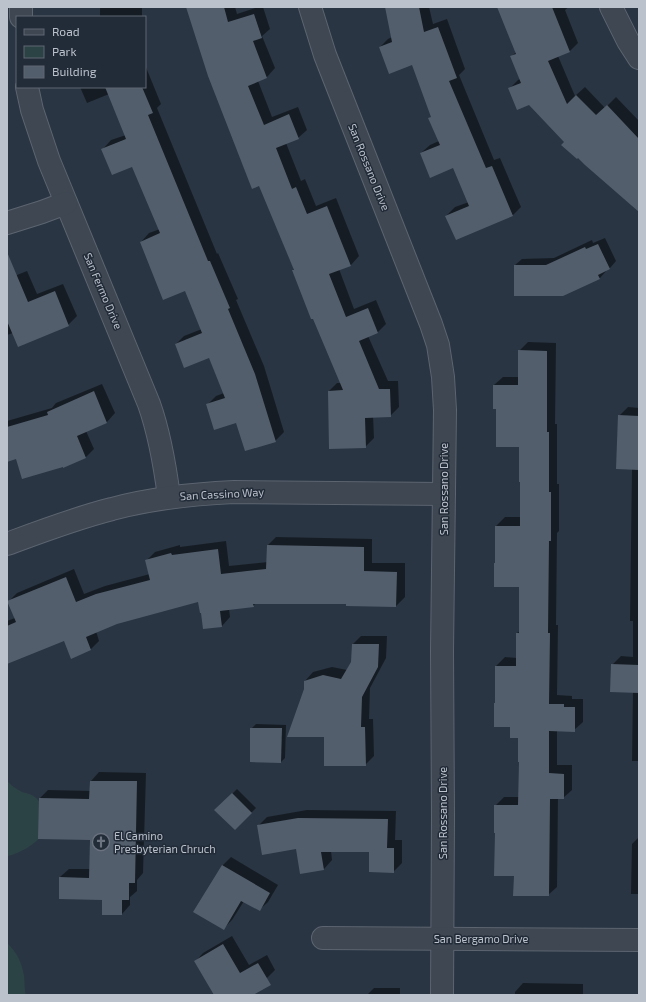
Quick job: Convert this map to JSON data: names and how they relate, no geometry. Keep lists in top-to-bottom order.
{
  "streets": {
    "street": [
      "San Rossano Drive",
      "San Fermo Drive",
      "San Cassino Way",
      "San Bergamo Drive"
    ]
  },
  "crossings": [
    ["San Rossano Drive", "San Cassino Way"],
    ["San Rossano Drive", "San Bergamo Drive"],
    ["San Fermo Drive", "San Cassino Way"]
  ],
  "places": {
    "church": ["El Camino Presbyterian Chruch"]
  },
  "legend": ["Road", "Park", "Building"]
}
